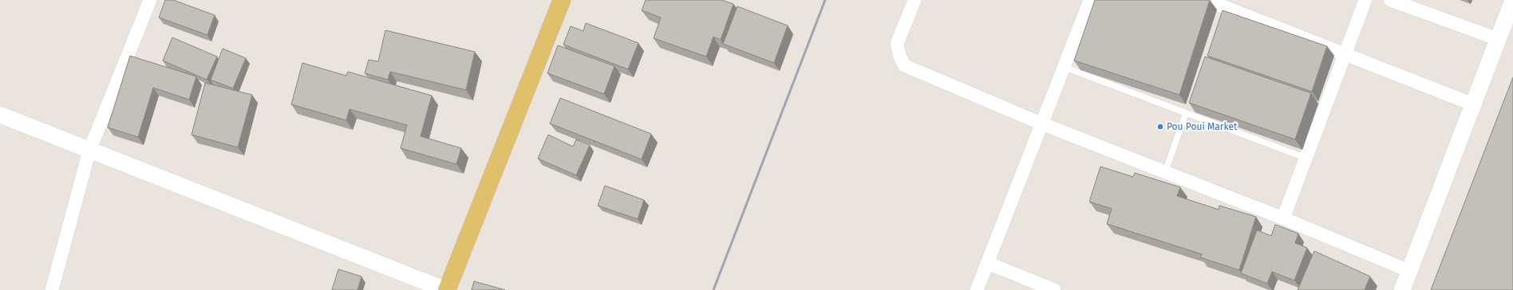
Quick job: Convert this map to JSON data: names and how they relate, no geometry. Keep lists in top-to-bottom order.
{
  "places": ["Pou Poui Market"]
}
